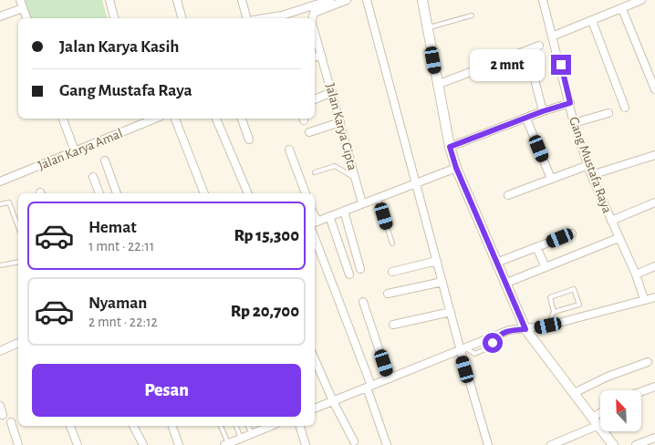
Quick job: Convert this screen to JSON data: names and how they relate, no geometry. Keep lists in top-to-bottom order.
{
  "streets": {
    "street": ["Jalan Karya Cipta", "Jalan Karya Amal", "Gang Mustafa Raya"]
  },
  "north": "top left",
  "page": {
    "banner": ["Jalan Karya Kasih", "Gang Mustafa Raya"],
    "bubble": "2 mnt",
    "list": [
      {
        "name": "Hemat",
        "note": "1 mnt · 22:11",
        "value": "Rp 15,300"
      },
      {
        "name": "Nyaman",
        "note": "2 mnt · 22:12",
        "value": "Rp 20,700"
      }
    ],
    "buttons": "Pesan"
  }
}
